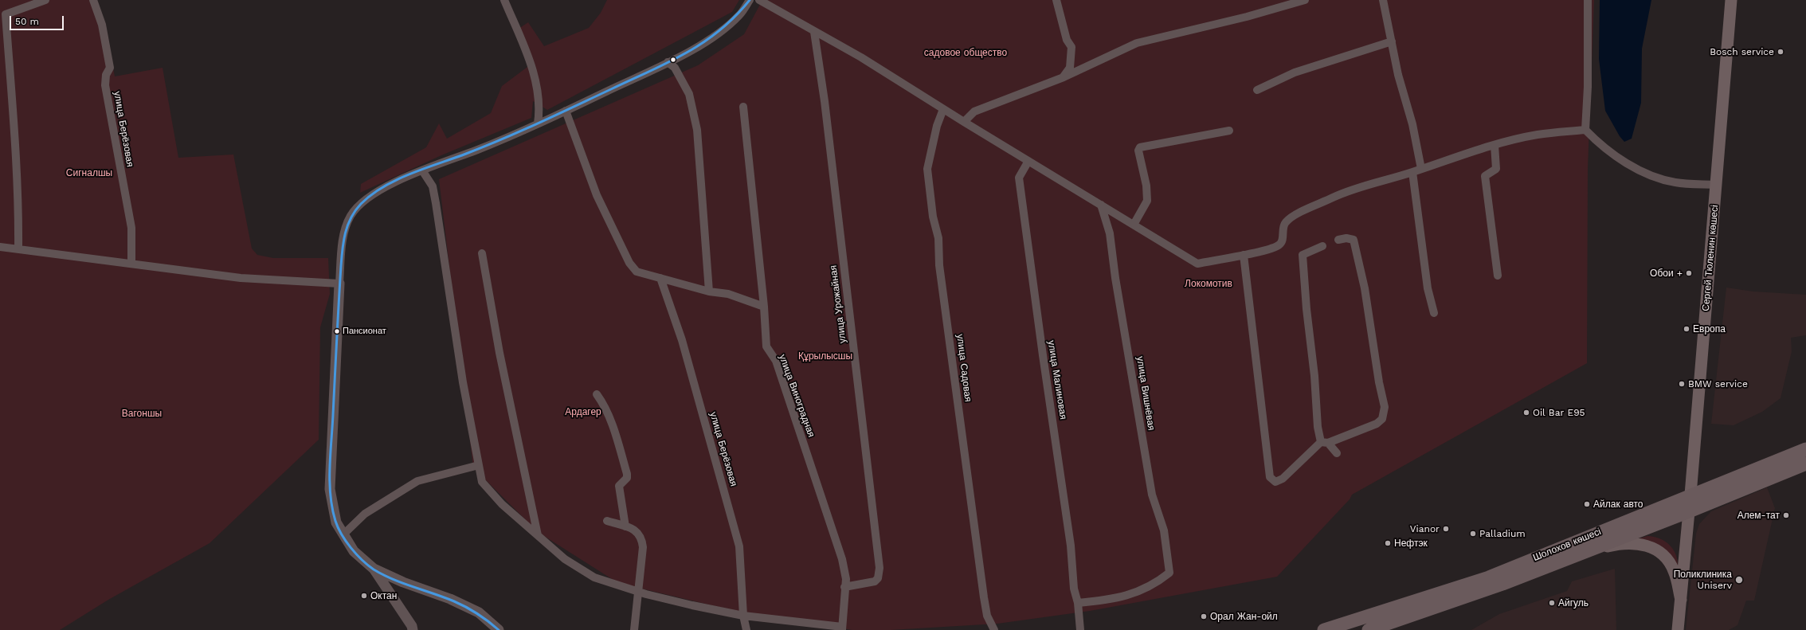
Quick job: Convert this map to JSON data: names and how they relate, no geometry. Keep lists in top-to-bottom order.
{
  "streets": {
    "highway": ["Сергей Тюленин көшесі", "Шолохов көшесі"],
    "street": [
      "улица Берёзовая",
      "улица Урожайная",
      "улица Садовая",
      "улица Малиновая",
      "улица Вишнёвая",
      "улица Виноградная"
    ]
  },
  "crossings": [
    ["Сергей Тюленин көшесі", "Шолохов көшесі"],
    ["улица Урожайная", "улица Виноградная"],
    ["улица Малиновая", "улица Вишнёвая"]
  ],
  "parks": [
    "садовое общество",
    "Сигналшы",
    "Локомотив",
    "Құрылысшы",
    "Ардагер",
    "Вагоншы"
  ],
  "places": [
    "Bosch service",
    "Обои +",
    "Европа",
    "Пансионат",
    "BMW service",
    "Oil Bar E95",
    "Айлак авто",
    "Алем-тат",
    "Vianor",
    "Palladium",
    "Нефтэк",
    "Поликлиника Uniserv",
    "Октан",
    "Айгуль",
    "Орал Жан-ойл"
  ],
  "scale_bar": "50 m"
}
